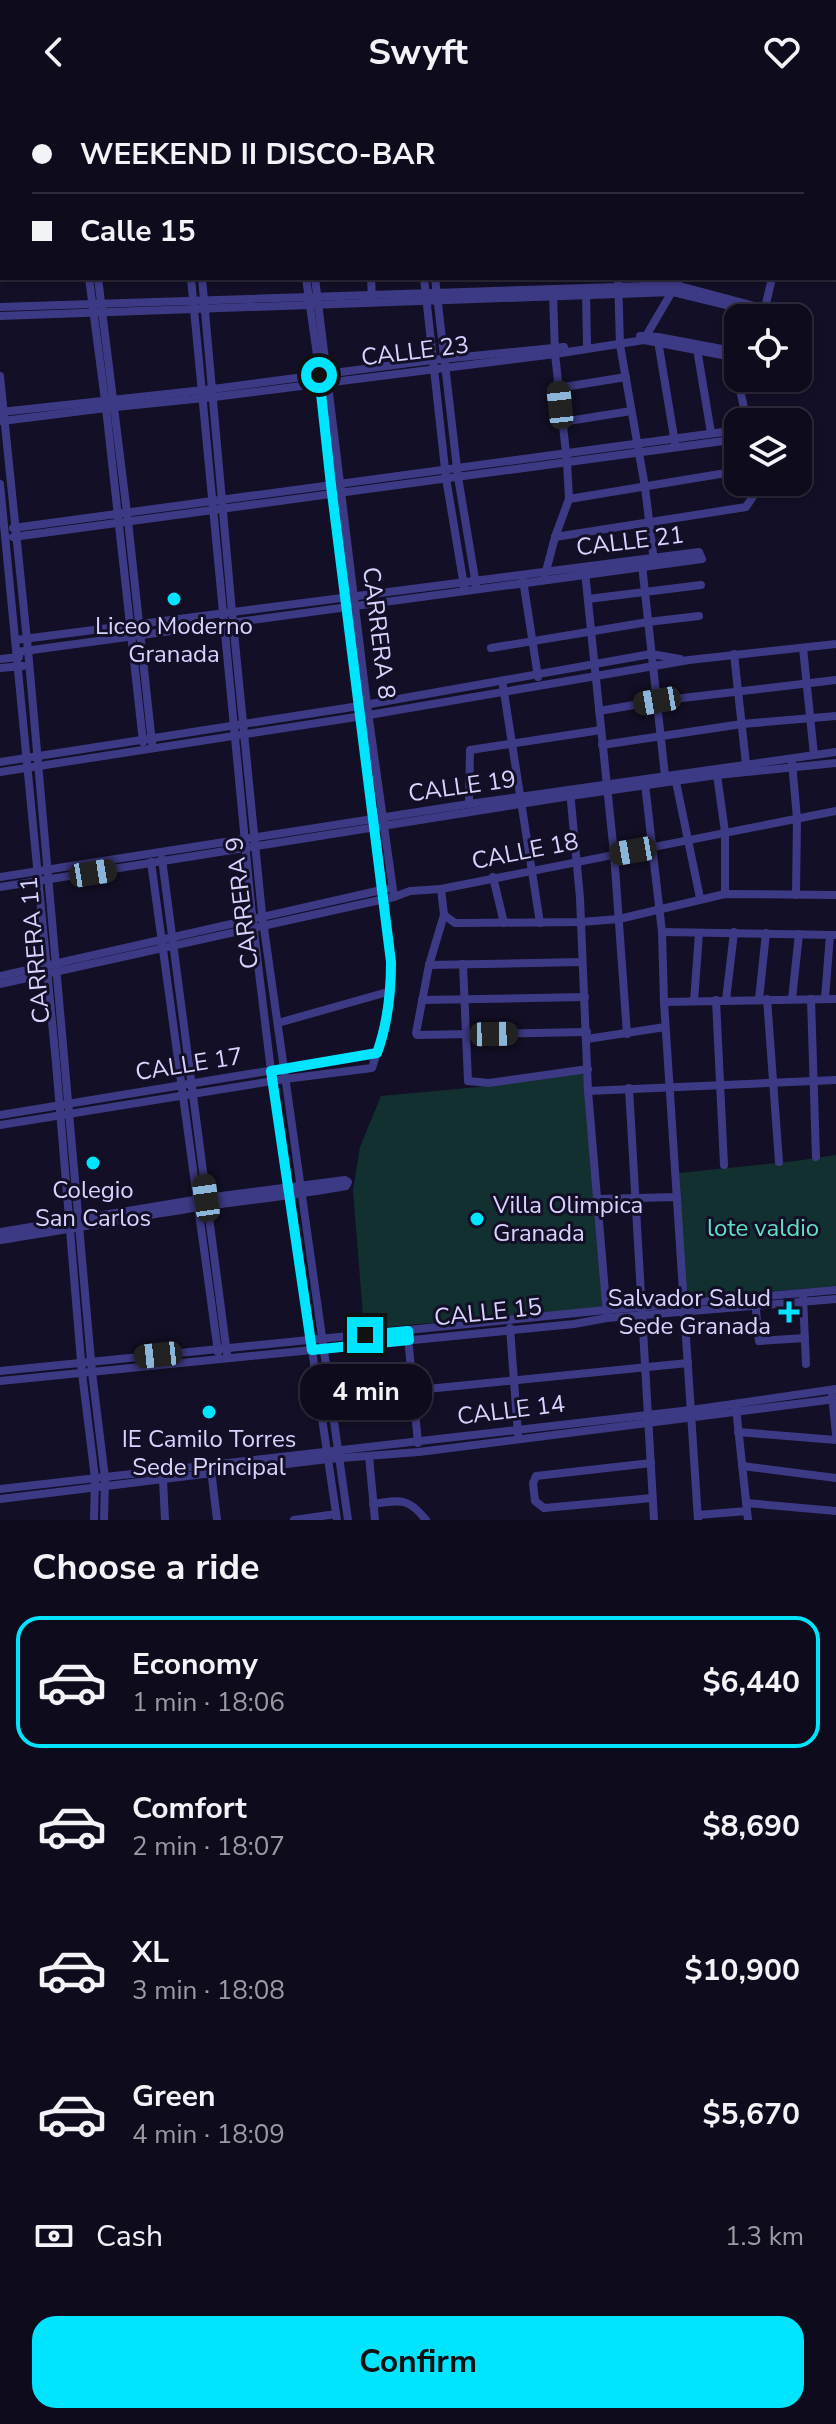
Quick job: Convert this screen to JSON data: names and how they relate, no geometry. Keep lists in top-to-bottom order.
{
  "streets": {
    "street": [
      "CALLE 23",
      "CALLE 21",
      "CARRERA 8",
      "CALLE 19",
      "CALLE 18",
      "CARRERA 9",
      "CARRERA 11",
      "CALLE 17",
      "CALLE 15",
      "CALLE 14"
    ]
  },
  "crossings": [
    ["CALLE 23", "CARRERA 8"],
    ["CALLE 23", "CARRERA 9"],
    ["CALLE 23", "CARRERA 11"],
    ["CALLE 21", "CARRERA 8"],
    ["CALLE 21", "CARRERA 9"],
    ["CALLE 21", "CARRERA 11"],
    ["CARRERA 8", "CALLE 19"],
    ["CARRERA 8", "CALLE 18"],
    ["CARRERA 8", "CALLE 17"],
    ["CALLE 19", "CARRERA 9"],
    ["CALLE 19", "CARRERA 11"],
    ["CALLE 18", "CARRERA 9"],
    ["CALLE 18", "CARRERA 11"],
    ["CARRERA 9", "CALLE 17"],
    ["CARRERA 9", "CALLE 15"],
    ["CARRERA 9", "CALLE 14"],
    ["CARRERA 11", "CALLE 17"],
    ["CARRERA 11", "CALLE 15"],
    ["CARRERA 11", "CALLE 14"]
  ],
  "parks": ["lote valdio"],
  "places": {
    "other": [
      "Liceo Moderno Granada",
      "Colegio San Carlos",
      "Villa Olimpica Granada",
      "IE Camilo Torres Sede Principal"
    ],
    "health": ["Salvador Salud Sede Granada"]
  },
  "page": {
    "header": "Swyft",
    "banner": ["WEEKEND II DISCO-BAR", "Calle 15"],
    "bubble": "4 min",
    "heading": "Choose a ride",
    "list": [
      {
        "name": "Economy",
        "note": "1 min · 18:06",
        "value": "$6,440"
      },
      {
        "name": "Comfort",
        "note": "2 min · 18:07",
        "value": "$8,690"
      },
      {
        "name": "XL",
        "note": "3 min · 18:08",
        "value": "$10,900"
      },
      {
        "name": "Green",
        "note": "4 min · 18:09",
        "value": "$5,670"
      }
    ],
    "pay": ["Cash", "1.3 km"],
    "buttons": "Confirm"
  }
}
